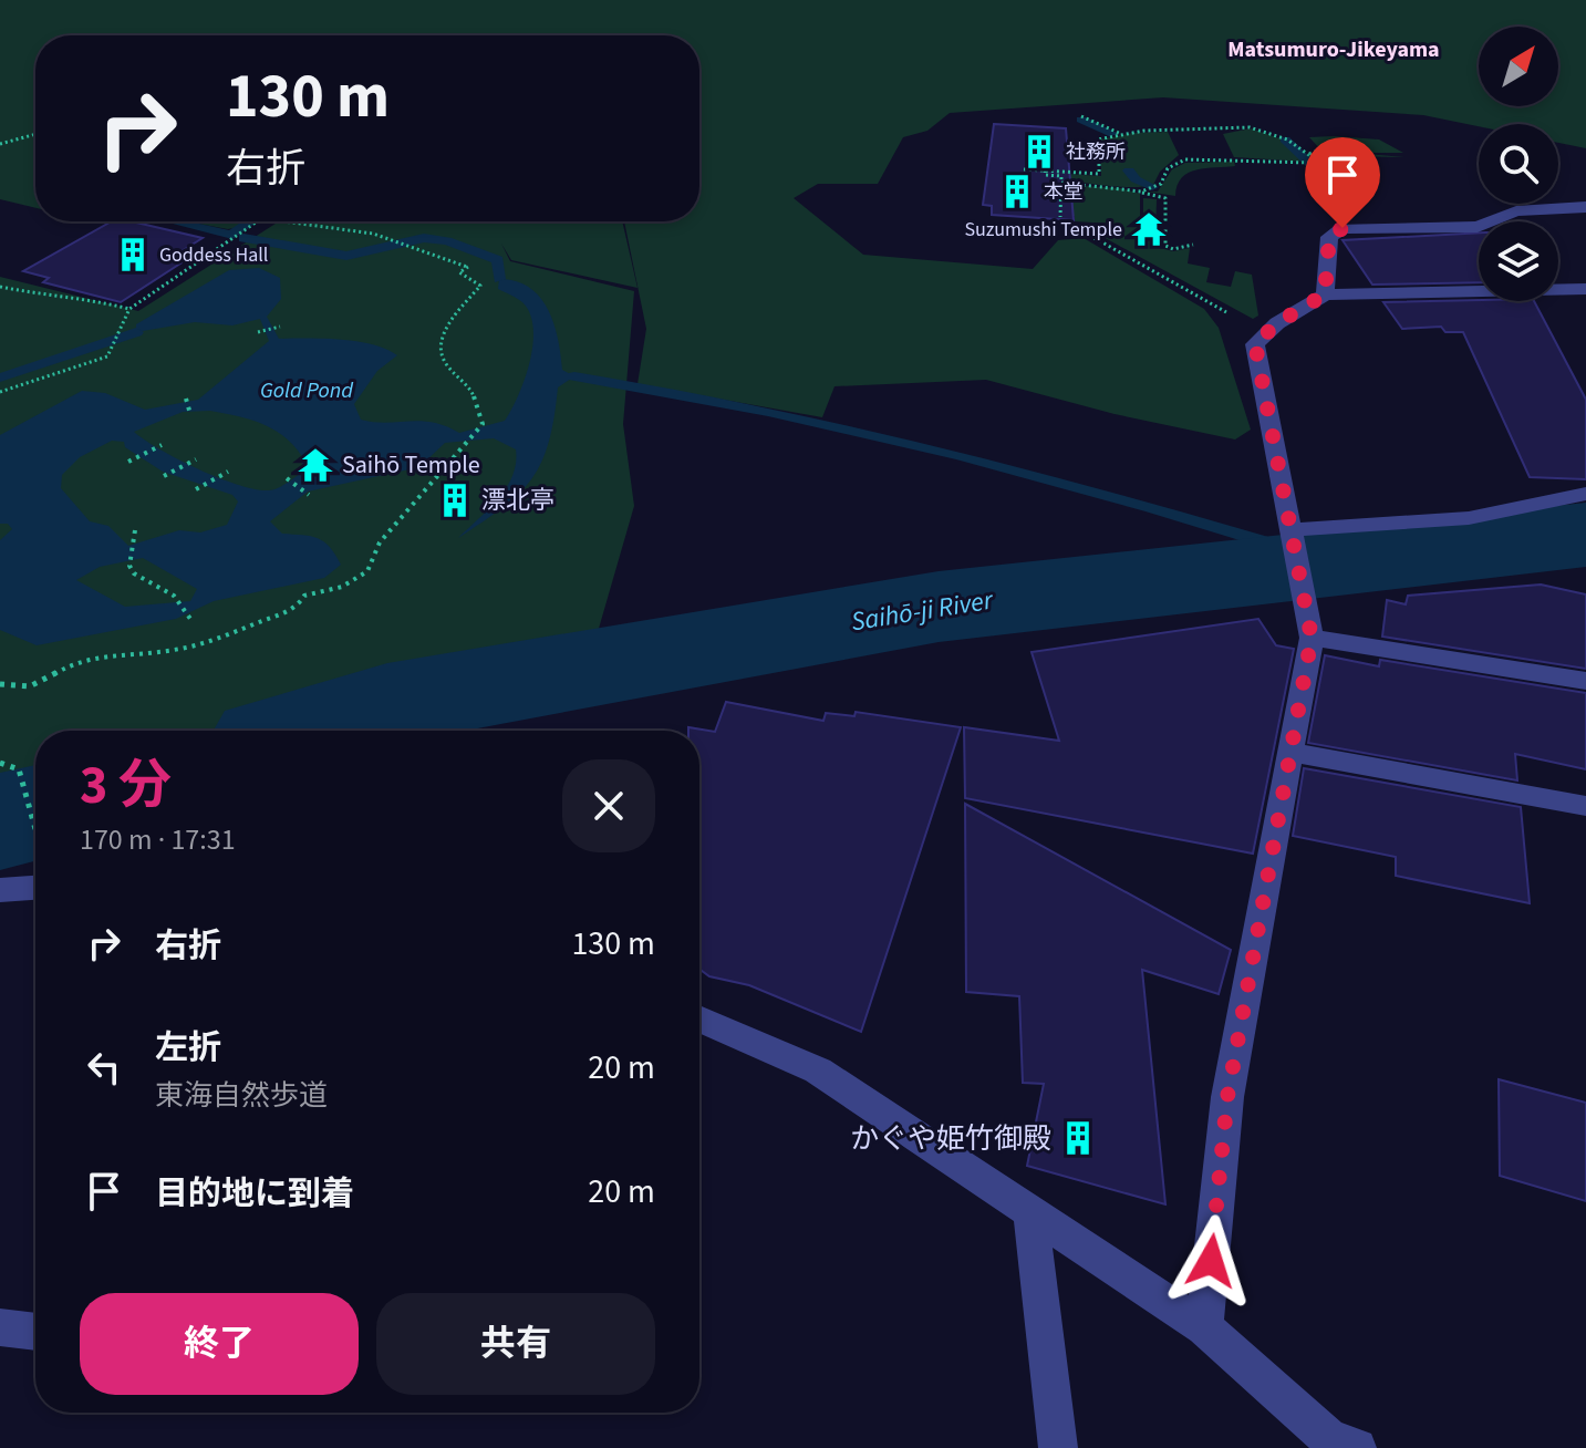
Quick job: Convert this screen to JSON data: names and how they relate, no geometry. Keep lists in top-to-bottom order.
{
  "districts": ["Matsumuro-Jikeyama"],
  "water": ["Gold Pond", "Saihō-ji River"],
  "places": {
    "building": [
      "社務所",
      "本堂",
      "Goddess Hall",
      "漂北亭",
      "かぐや姫竹御殿"
    ],
    "temple": ["Suzumushi Temple", "Saihō Temple"]
  },
  "north": "top right",
  "page": {
    "turn": ["130 m", "右折"],
    "heading": ["3 分", "170 m · 17:31"],
    "list": [
      {
        "name": "右折",
        "value": "130 m"
      },
      {
        "name": "左折",
        "note": "東海自然歩道",
        "value": "20 m"
      },
      {
        "name": "目的地に到着",
        "value": "20 m"
      }
    ],
    "buttons": ["終了", "共有"]
  }
}
